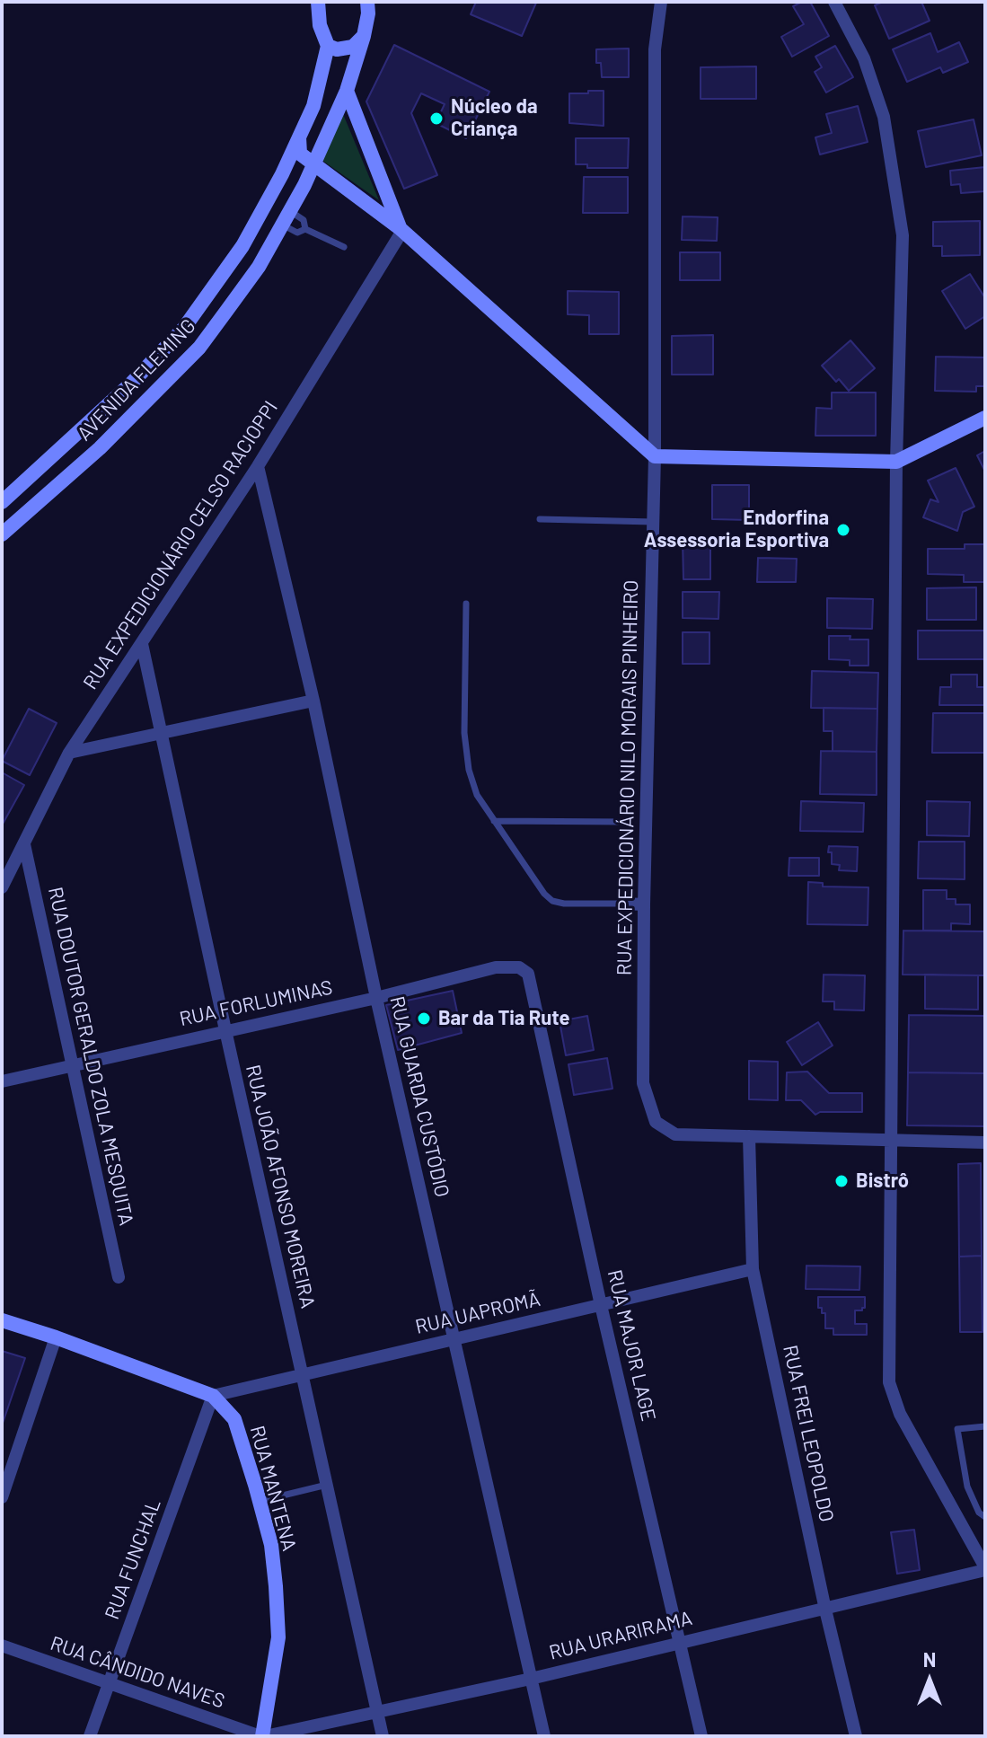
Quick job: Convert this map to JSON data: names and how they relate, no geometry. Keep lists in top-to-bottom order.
{
  "streets": {
    "street": [
      "AVENIDA FLEMING",
      "RUA EXPEDICIONÁRIO CELSO RACIOPPI",
      "RUA EXPEDICIONÁRIO NILO MORAIS PINHEIRO",
      "RUA FORLUMINAS",
      "RUA DOUTOR GERALDO ZOLA MESQUITA",
      "RUA GUARDA CUSTÓDIO",
      "RUA JOÃO AFONSO MOREIRA",
      "RUA UAPROMÃ",
      "RUA MAJOR LAGE",
      "RUA FREI LEOPOLDO",
      "RUA MANTENA",
      "RUA FUNCHAL",
      "RUA URARIRAMA",
      "RUA CÂNDIDO NAVES"
    ]
  },
  "crossings": [
    ["RUA EXPEDICIONÁRIO CELSO RACIOPPI", "RUA DOUTOR GERALDO ZOLA MESQUITA"],
    ["RUA EXPEDICIONÁRIO CELSO RACIOPPI", "RUA GUARDA CUSTÓDIO"],
    ["RUA EXPEDICIONÁRIO CELSO RACIOPPI", "RUA JOÃO AFONSO MOREIRA"],
    ["RUA EXPEDICIONÁRIO NILO MORAIS PINHEIRO", "RUA FREI LEOPOLDO"],
    ["RUA FORLUMINAS", "RUA DOUTOR GERALDO ZOLA MESQUITA"],
    ["RUA FORLUMINAS", "RUA GUARDA CUSTÓDIO"],
    ["RUA FORLUMINAS", "RUA JOÃO AFONSO MOREIRA"],
    ["RUA FORLUMINAS", "RUA MAJOR LAGE"],
    ["RUA GUARDA CUSTÓDIO", "RUA UAPROMÃ"],
    ["RUA GUARDA CUSTÓDIO", "RUA URARIRAMA"],
    ["RUA JOÃO AFONSO MOREIRA", "RUA UAPROMÃ"],
    ["RUA JOÃO AFONSO MOREIRA", "RUA URARIRAMA"],
    ["RUA UAPROMÃ", "RUA MAJOR LAGE"],
    ["RUA UAPROMÃ", "RUA FREI LEOPOLDO"],
    ["RUA UAPROMÃ", "RUA MANTENA"],
    ["RUA UAPROMÃ", "RUA FUNCHAL"],
    ["RUA MAJOR LAGE", "RUA URARIRAMA"],
    ["RUA FREI LEOPOLDO", "RUA URARIRAMA"],
    ["RUA MANTENA", "RUA FUNCHAL"],
    ["RUA MANTENA", "RUA URARIRAMA"],
    ["RUA MANTENA", "RUA CÂNDIDO NAVES"],
    ["RUA FUNCHAL", "RUA CÂNDIDO NAVES"],
    ["RUA URARIRAMA", "RUA CÂNDIDO NAVES"]
  ],
  "places": [
    "Núcleo da Criança",
    "Endorfina Assessoria Esportiva",
    "Bar da Tia Rute",
    "Bistrô"
  ],
  "north": "top"
}
